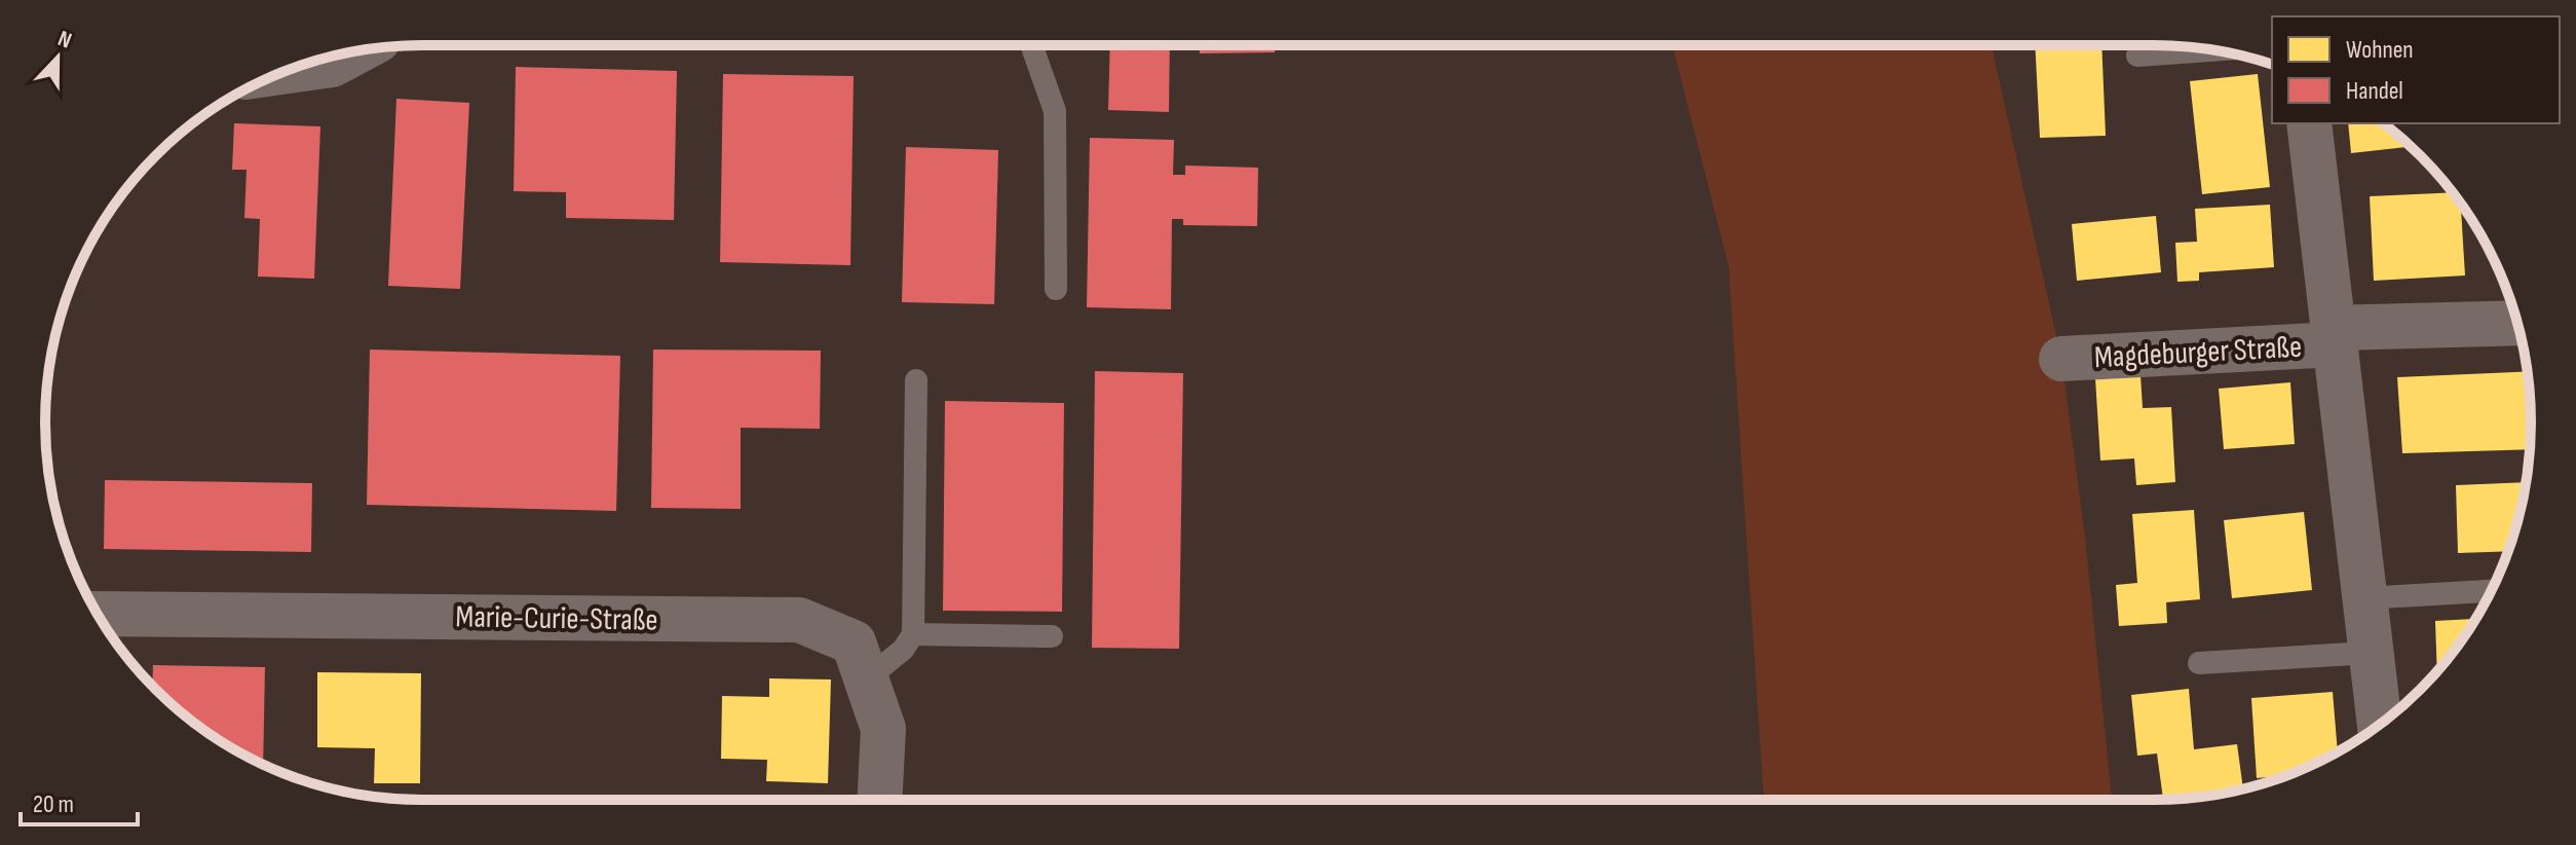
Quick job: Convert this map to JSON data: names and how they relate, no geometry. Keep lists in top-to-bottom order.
{
  "streets": {
    "street": ["Magdeburger Straße", "Marie-Curie-Straße"]
  },
  "legend": ["Wohnen", "Handel"],
  "scale_bar": "20 m",
  "north": "top"
}
